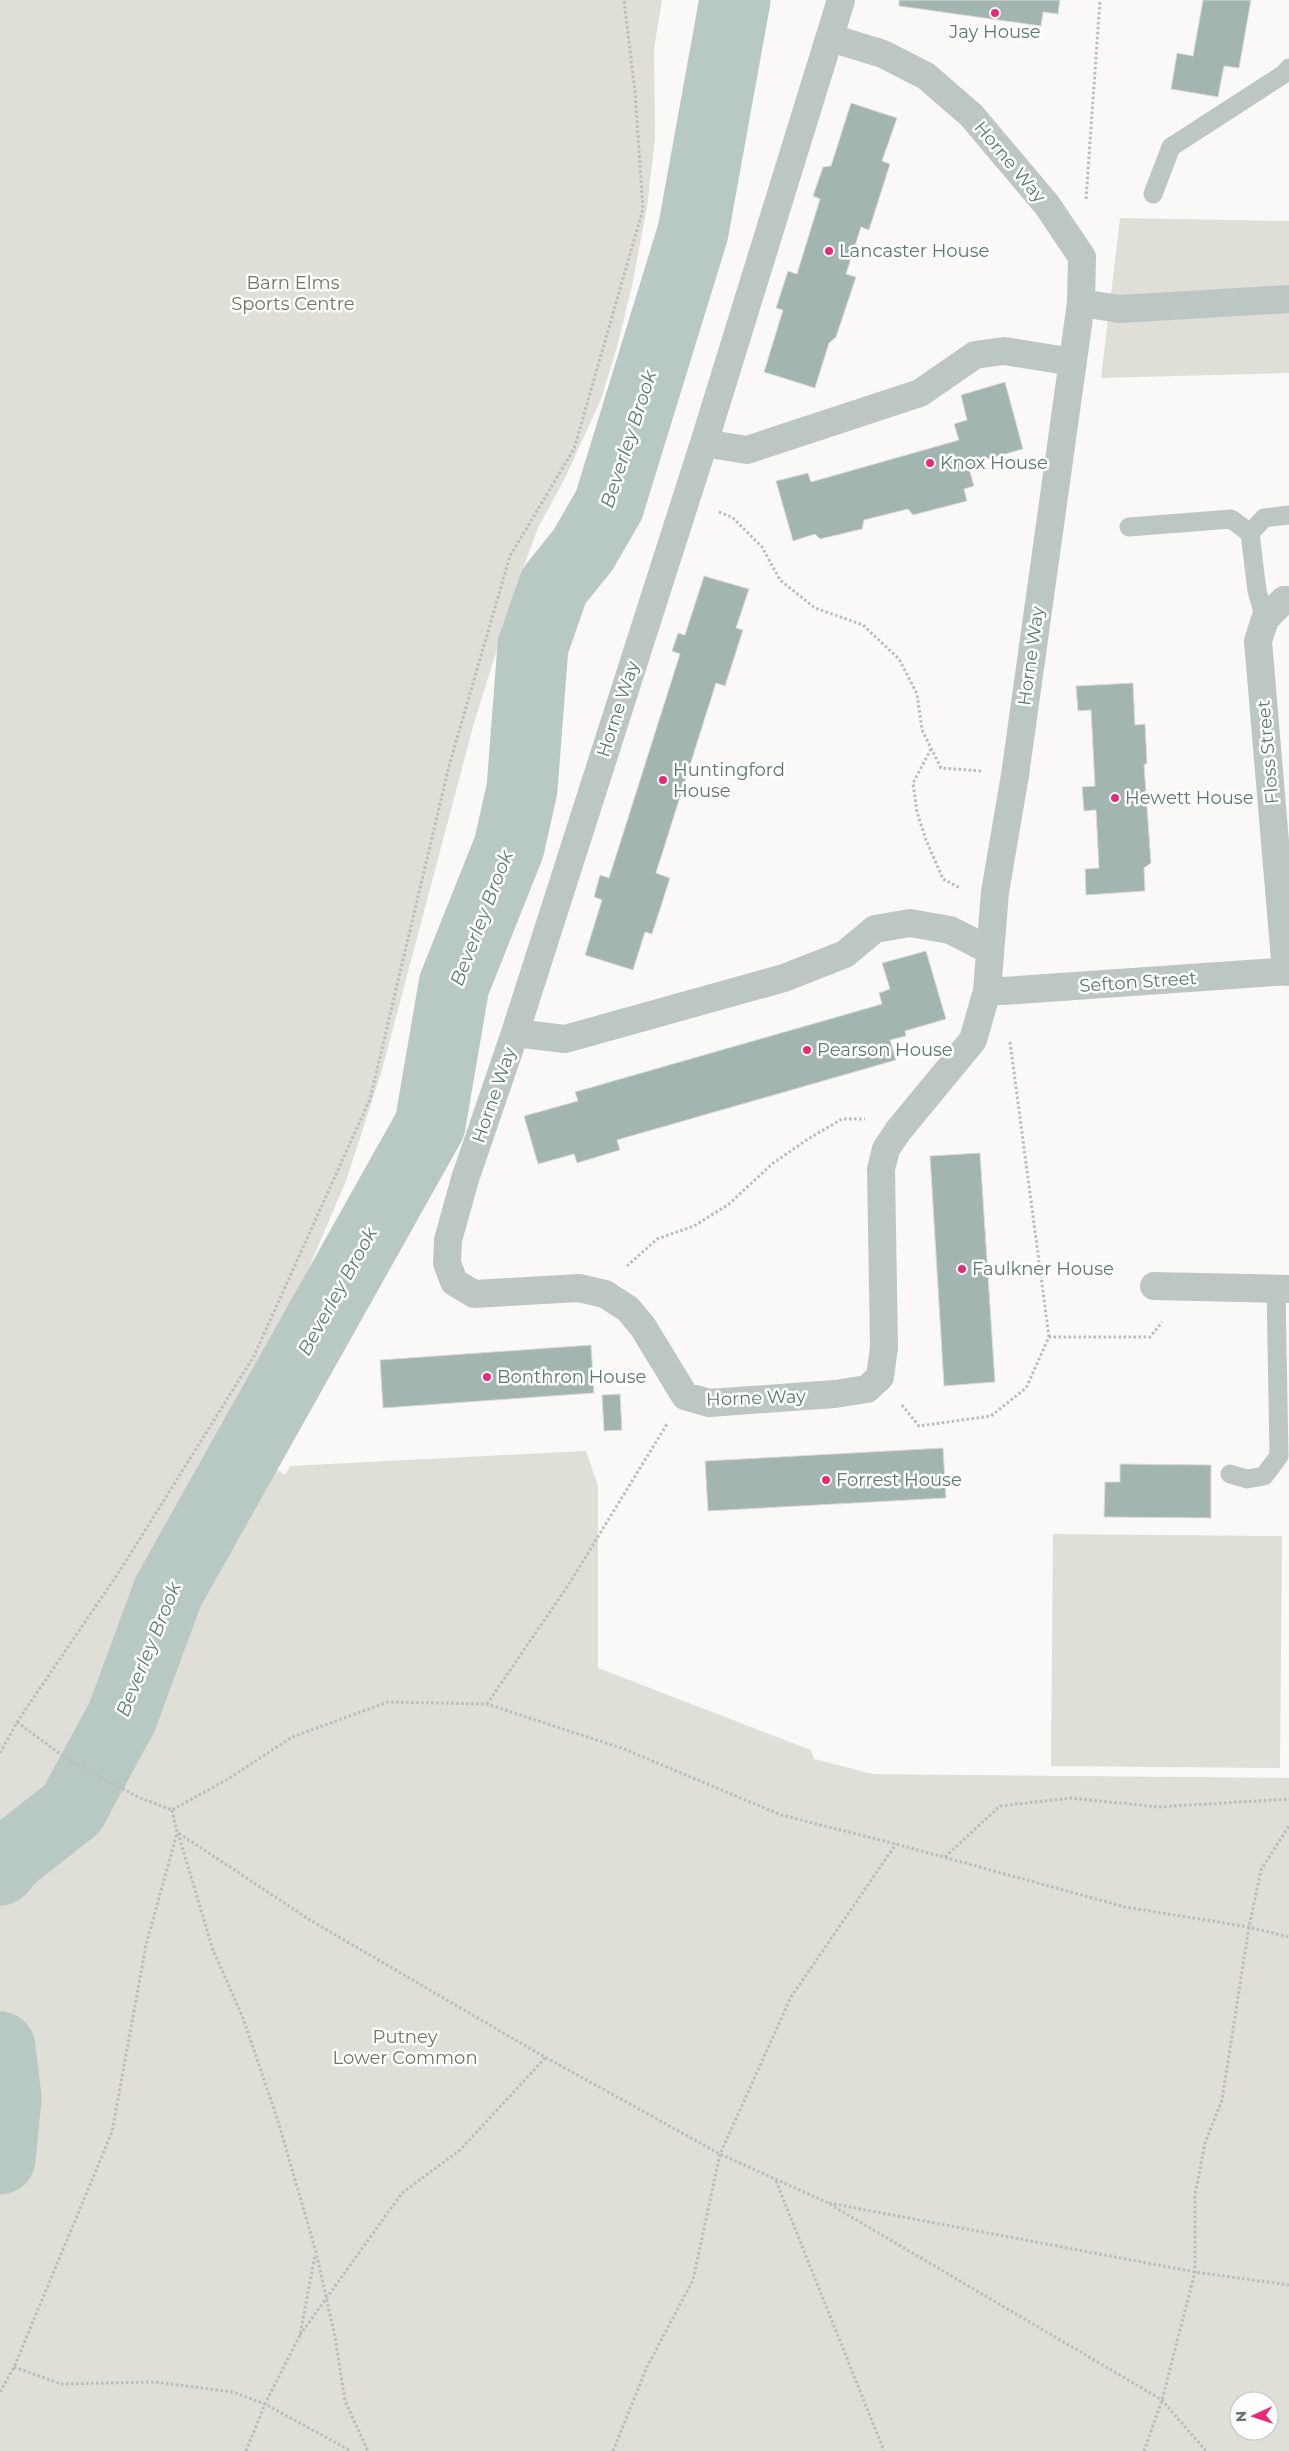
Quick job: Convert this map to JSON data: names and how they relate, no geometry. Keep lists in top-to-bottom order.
{
  "streets": {
    "street": ["Horne Way", "Floss Street", "Sefton Street"]
  },
  "crossings": [
    ["Horne Way", "Sefton Street"],
    ["Floss Street", "Sefton Street"]
  ],
  "water": ["Beverley Brook"],
  "parks": ["Barn Elms Sports Centre", "Putney Lower Common"],
  "places": [
    "Jay House",
    "Lancaster House",
    "Knox House",
    "Huntingford House",
    "Hewett House",
    "Pearson House",
    "Faulkner House",
    "Bonthron House",
    "Forrest House"
  ],
  "north": "left"
}
